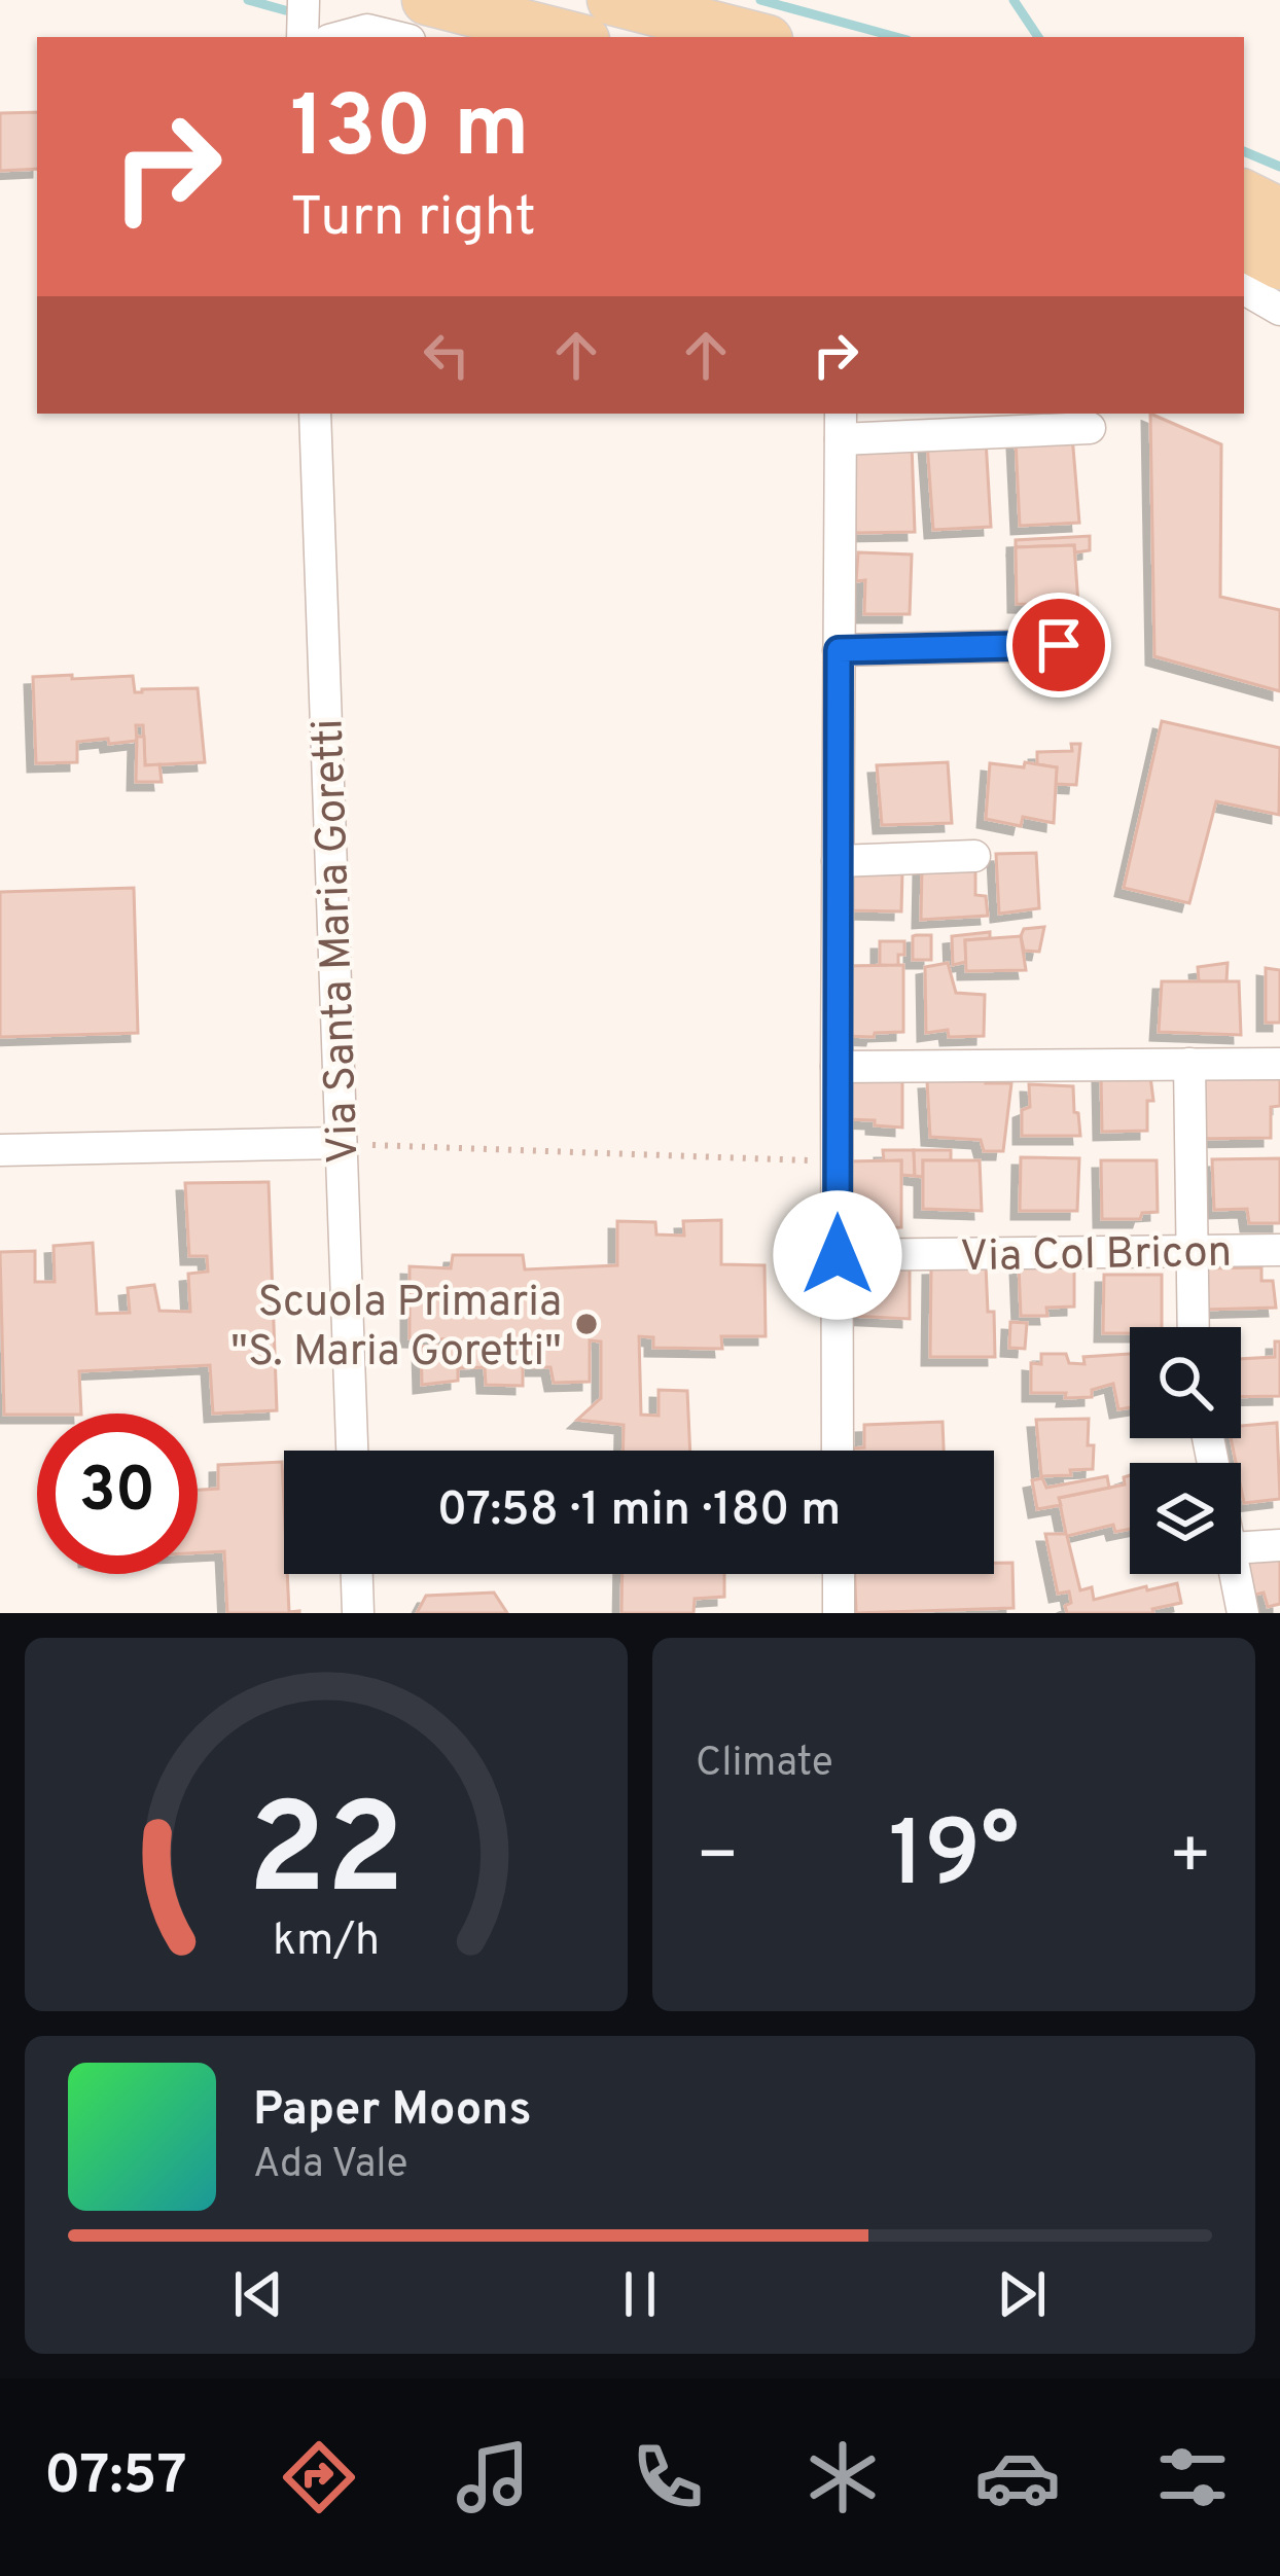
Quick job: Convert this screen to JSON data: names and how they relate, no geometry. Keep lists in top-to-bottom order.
{
  "streets": {
    "street": ["Via Santa Maria Goretti", "Via Col Bricon"]
  },
  "places": ["Scuola Primaria \"S. Maria Goretti\""],
  "page": {
    "turn": ["130 m", "Turn right"],
    "limit": "30",
    "trip": "07:58 · 1 min · 180 m",
    "tile": "Climate",
    "heat": ["−", "19°", "+"],
    "song": ["Paper Moons", "Ada Vale"],
    "tabs": "07:57",
    "gauge": ["22", "km/h"]
  }
}
